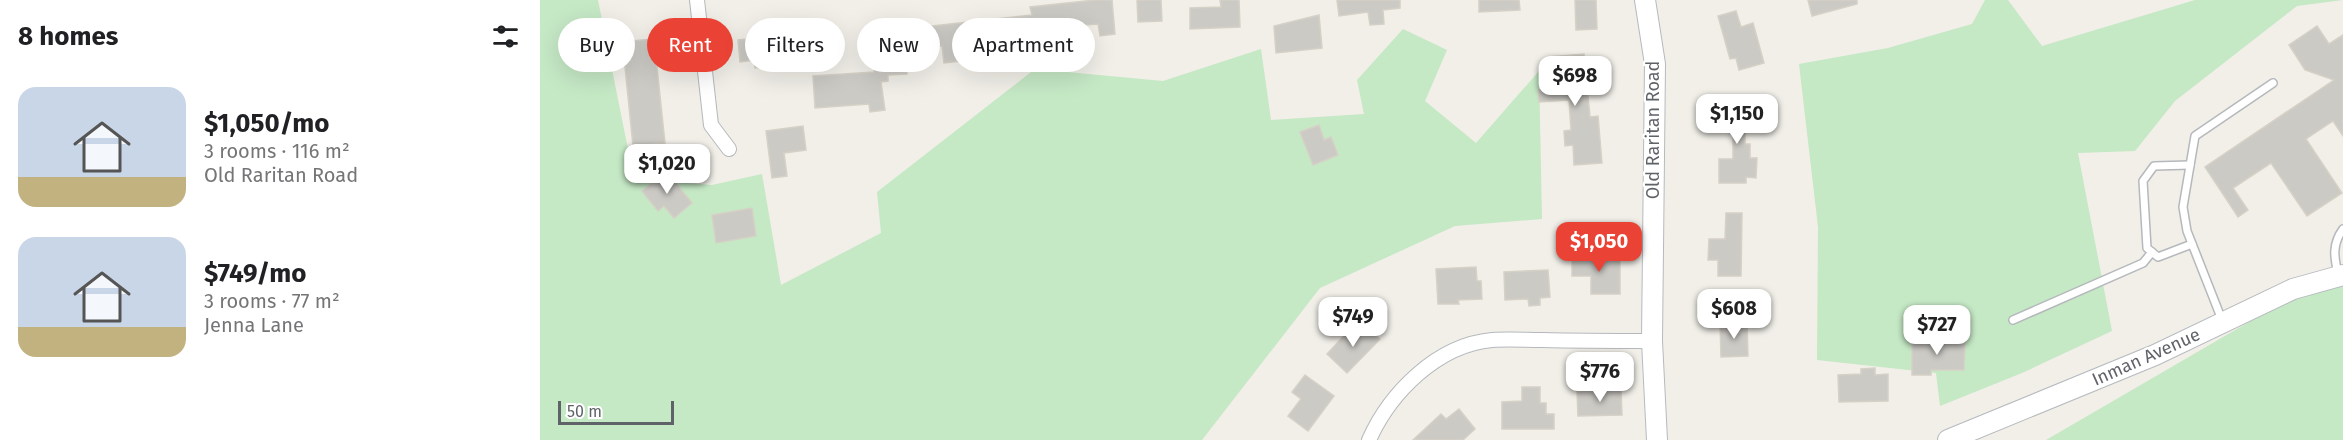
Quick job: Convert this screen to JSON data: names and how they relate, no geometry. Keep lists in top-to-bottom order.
{
  "streets": {
    "street": ["Old Raritan Road", "Inman Avenue"]
  },
  "scale_bar": "50 m",
  "page": {
    "heading": "8 homes",
    "chip": [
      "Buy",
      "Rent",
      "Filters",
      "New",
      "Apartment"
    ],
    "price": [
      "$698",
      "$1,150",
      "$1,020",
      "$1,050",
      "$608",
      "$749",
      "$727",
      "$776"
    ],
    "list": [
      {
        "name": "$1,050/mo",
        "note": "3 rooms · 116 m² · Old Raritan Road"
      },
      {
        "name": "$749/mo",
        "note": "3 rooms · 77 m² · Jenna Lane"
      }
    ],
    "scale": "50 m"
  }
}
